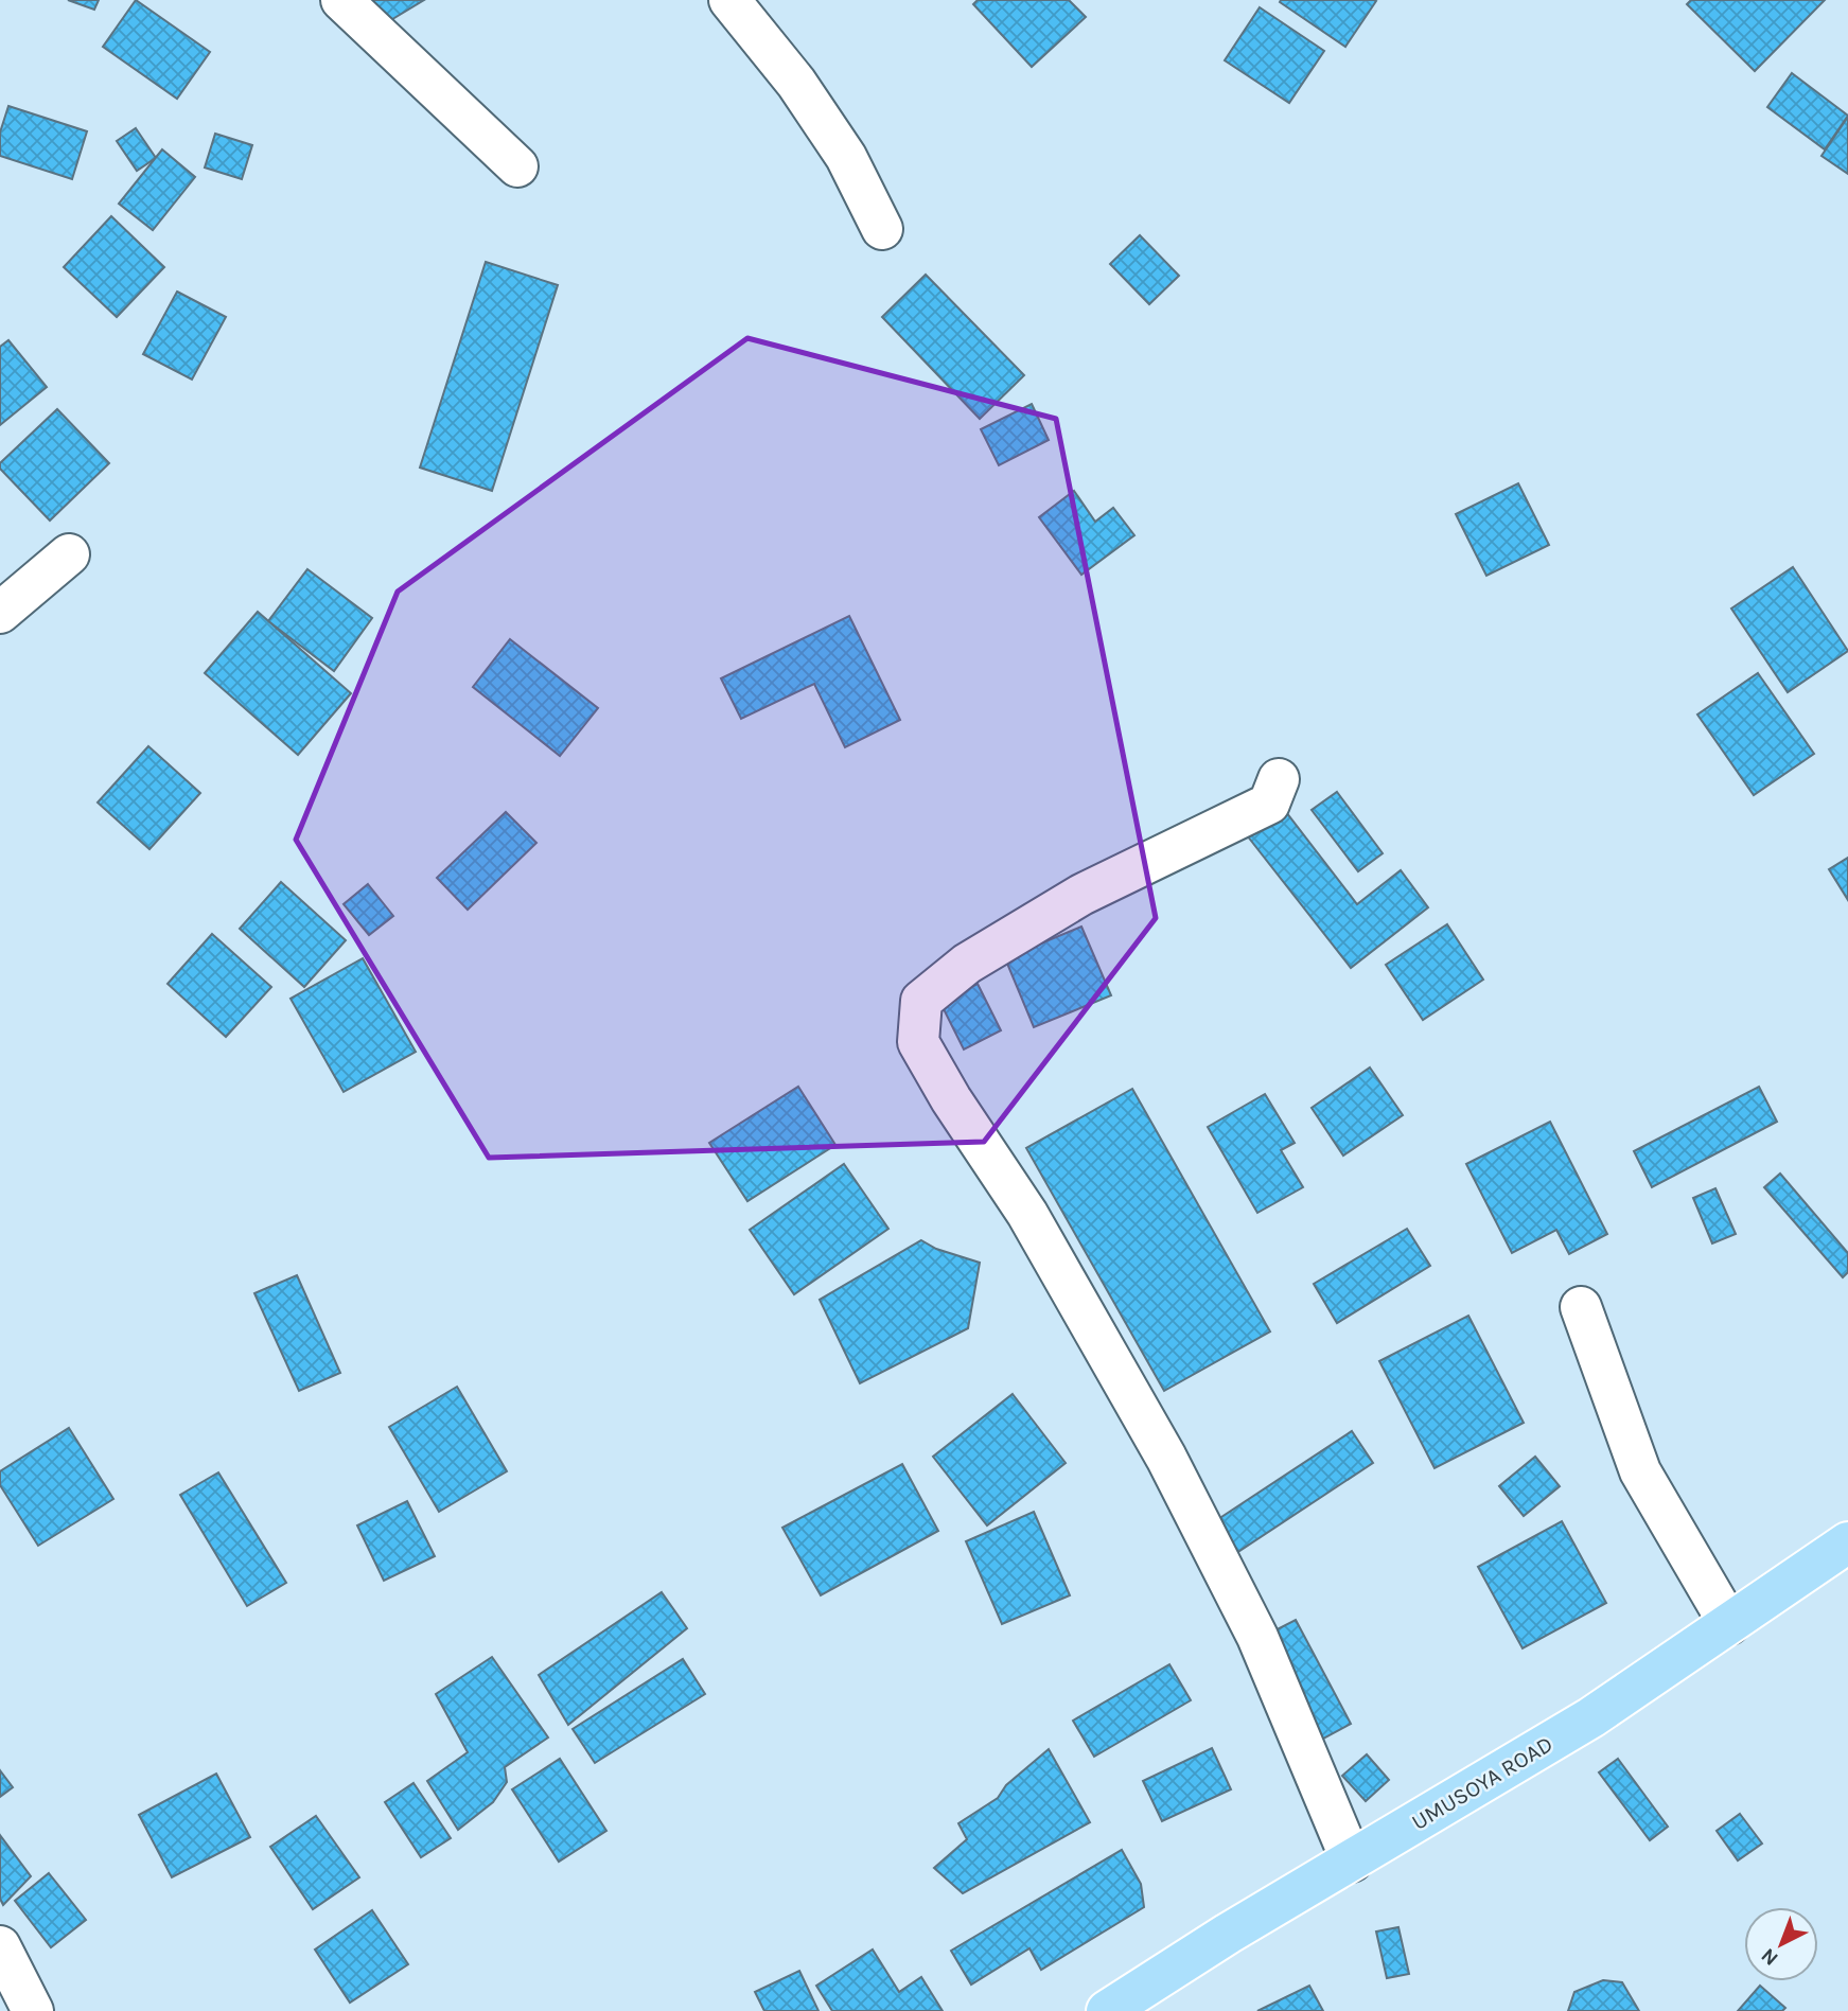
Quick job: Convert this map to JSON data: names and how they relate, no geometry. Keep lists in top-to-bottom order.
{
  "streets": {
    "main road": ["UMUSOYA ROAD"]
  },
  "north": "bottom left"
}
